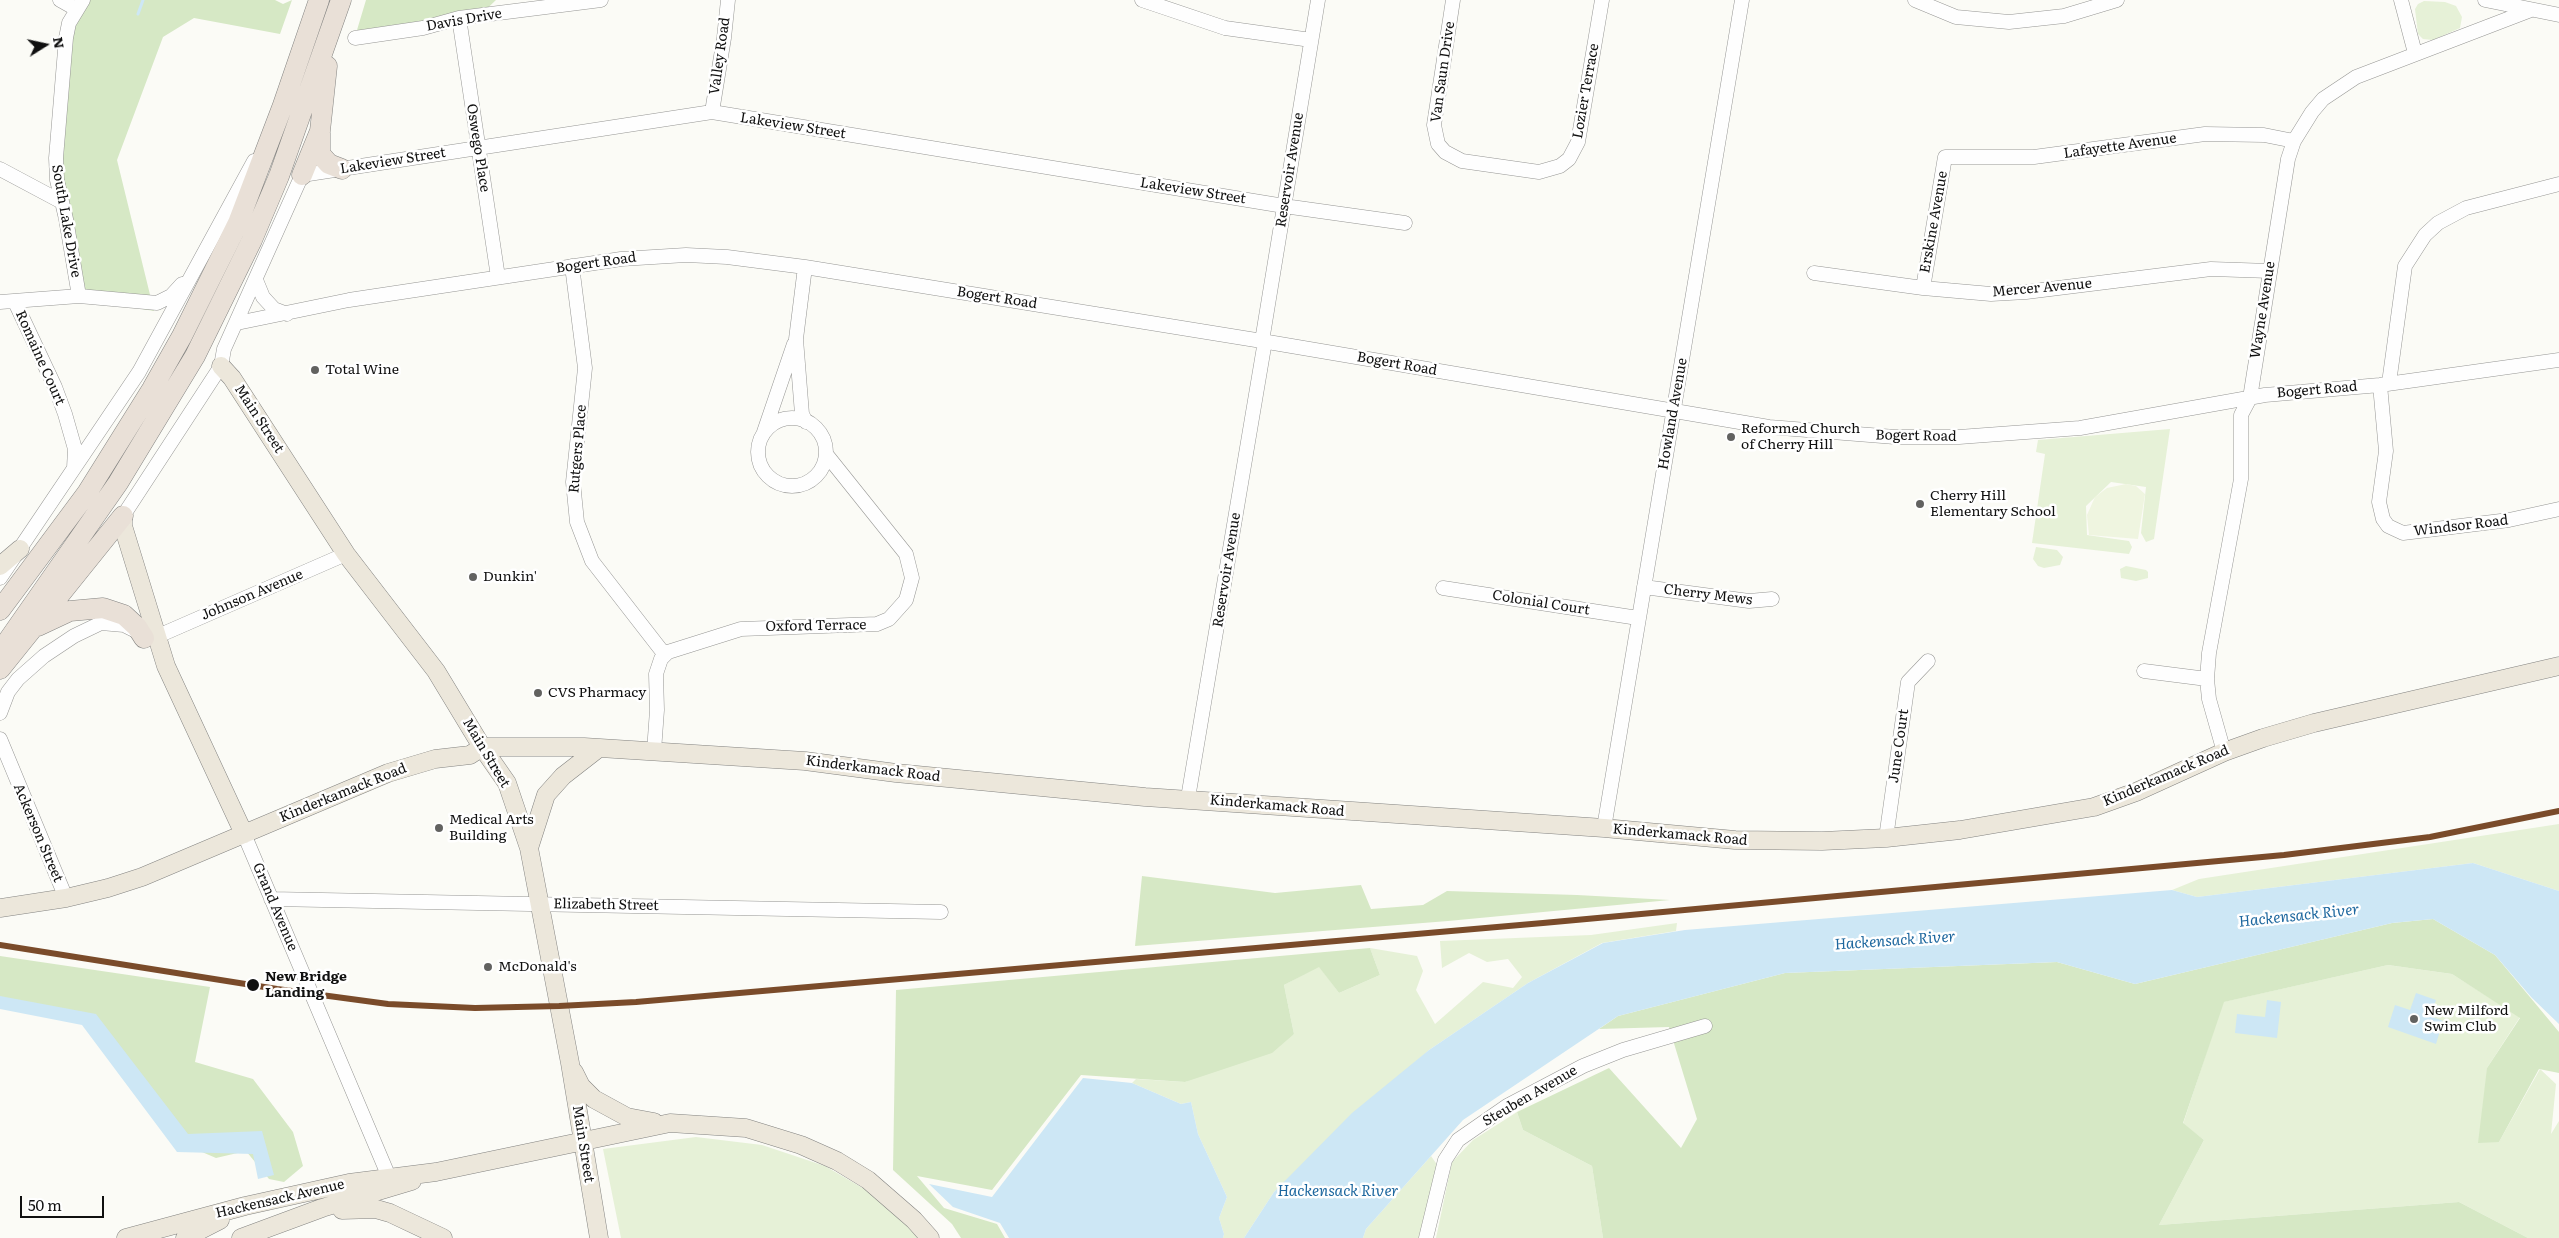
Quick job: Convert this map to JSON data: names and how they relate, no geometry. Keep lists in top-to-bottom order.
{
  "streets": {
    "main road": [
      "Main Street",
      "Kinderkamack Road",
      "Grand Avenue",
      "Hackensack Avenue"
    ],
    "street": [
      "Davis Drive",
      "Valley Road",
      "Van Saun Drive",
      "Lozier Terrace",
      "Lakeview Street",
      "Lafayette Avenue",
      "Oswego Place",
      "Reservoir Avenue",
      "South Lake Drive",
      "Erskine Avenue",
      "Bogert Road",
      "Mercer Avenue",
      "Wayne Avenue",
      "Romaine Court",
      "Howland Avenue",
      "Rutgers Place",
      "Windsor Road",
      "Johnson Avenue",
      "Cherry Mews",
      "Colonial Court",
      "Oxford Terrace",
      "June Court",
      "Ackerson Street",
      "Elizabeth Street",
      "Steuben Avenue"
    ]
  },
  "crossings": [
    ["Davis Drive", "Oswego Place"],
    ["Valley Road", "Lakeview Street"],
    ["Van Saun Drive", "Lozier Terrace"],
    ["Lakeview Street", "Oswego Place"],
    ["Lakeview Street", "Reservoir Avenue"],
    ["Lafayette Avenue", "Erskine Avenue"],
    ["Lafayette Avenue", "Wayne Avenue"],
    ["Oswego Place", "Bogert Road"],
    ["Reservoir Avenue", "Bogert Road"],
    ["Reservoir Avenue", "Kinderkamack Road"],
    ["Erskine Avenue", "Mercer Avenue"],
    ["Bogert Road", "Wayne Avenue"],
    ["Bogert Road", "Howland Avenue"],
    ["Bogert Road", "Rutgers Place"],
    ["Bogert Road", "Windsor Road"],
    ["Bogert Road", "Oxford Terrace"],
    ["Mercer Avenue", "Wayne Avenue"],
    ["Wayne Avenue", "Kinderkamack Road"],
    ["Howland Avenue", "Cherry Mews"],
    ["Howland Avenue", "Colonial Court"],
    ["Howland Avenue", "Kinderkamack Road"],
    ["Main Street", "Johnson Avenue"],
    ["Main Street", "Kinderkamack Road"],
    ["Main Street", "Elizabeth Street"],
    ["Main Street", "Hackensack Avenue"],
    ["Rutgers Place", "Oxford Terrace"],
    ["Johnson Avenue", "Grand Avenue"],
    ["June Court", "Kinderkamack Road"],
    ["Kinderkamack Road", "Ackerson Street"],
    ["Kinderkamack Road", "Grand Avenue"],
    ["Elizabeth Street", "Grand Avenue"],
    ["Grand Avenue", "Hackensack Avenue"]
  ],
  "water": ["Hackensack River"],
  "places": [
    "Total Wine",
    "Reformed Church of Cherry Hill",
    "Cherry Hill Elementary School",
    "Dunkin'",
    "CVS Pharmacy",
    "Medical Arts Building",
    "McDonald's",
    "New Bridge Landing",
    "New Milford Swim Club"
  ],
  "scale_bar": "50 m",
  "north": "right"
}
